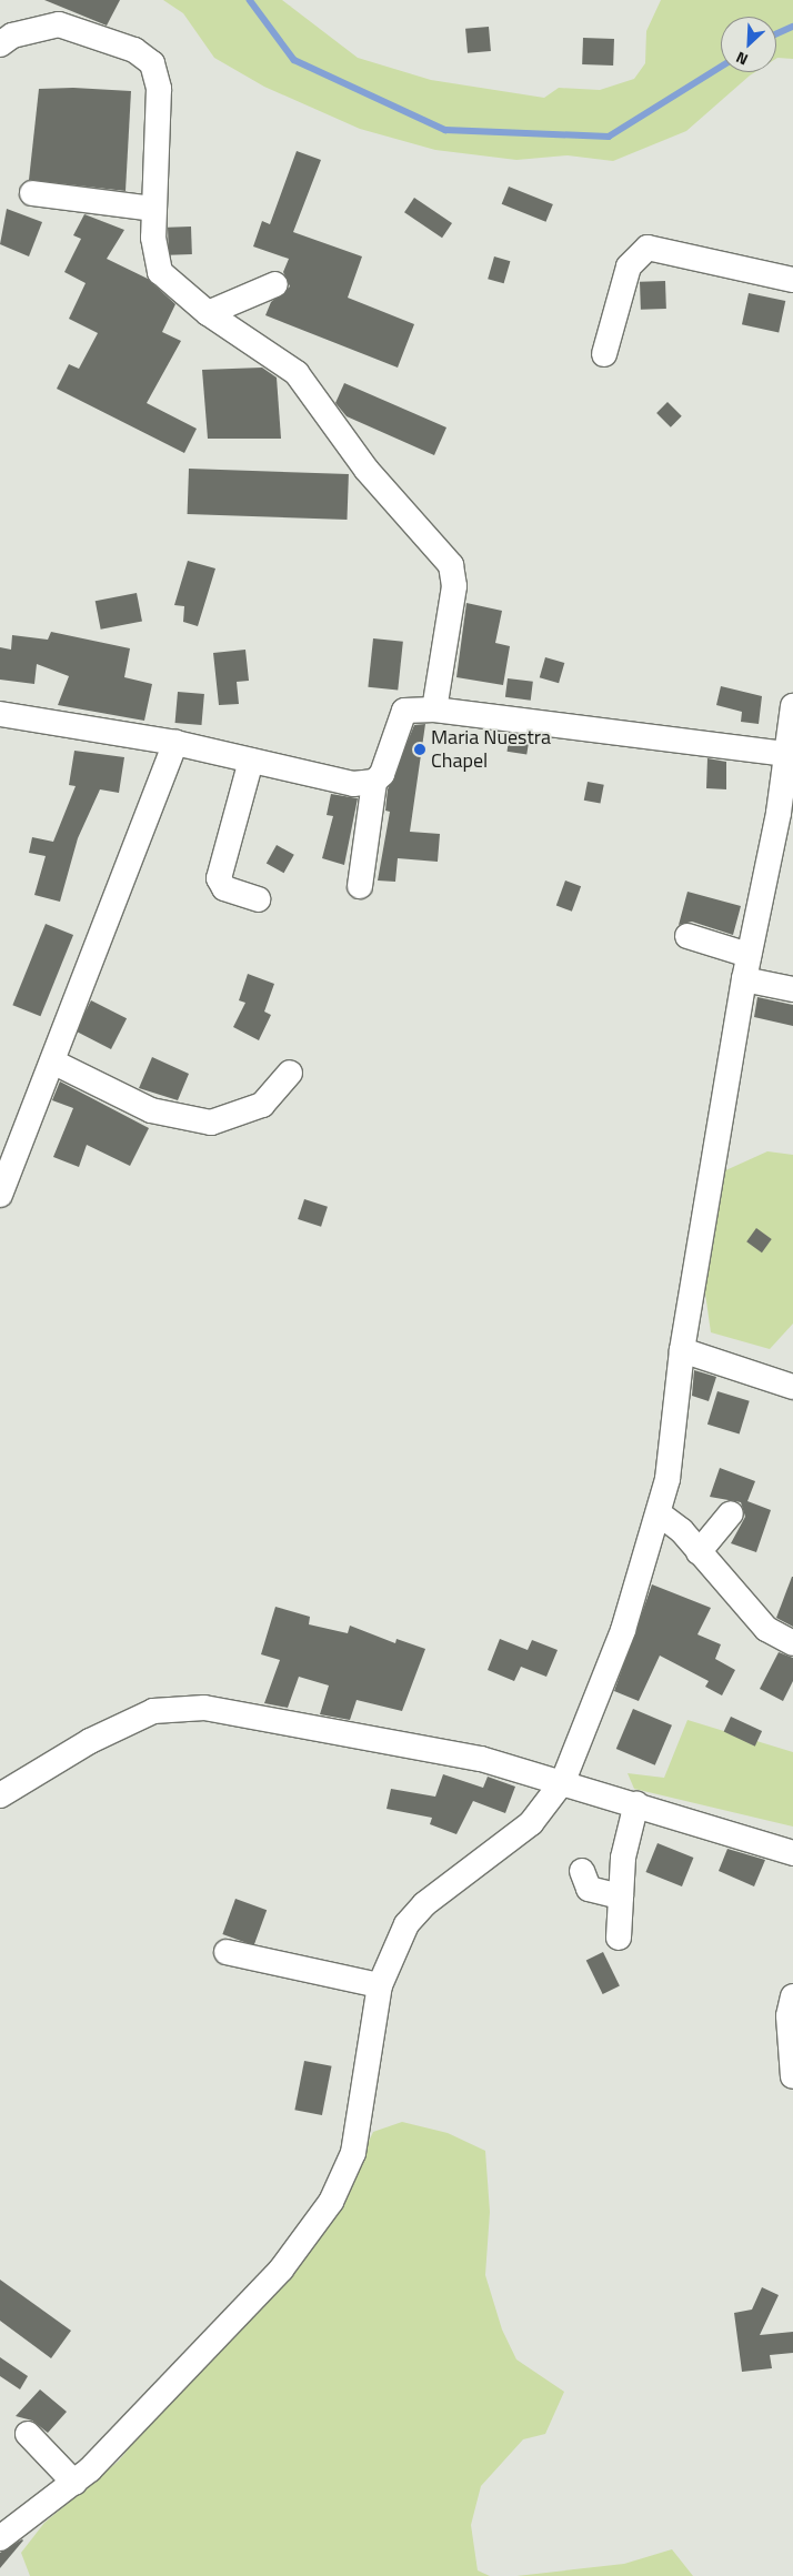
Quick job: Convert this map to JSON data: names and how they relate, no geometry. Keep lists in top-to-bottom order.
{
  "places": ["Maria Nuestra Chapel"],
  "north": "bottom left"
}
